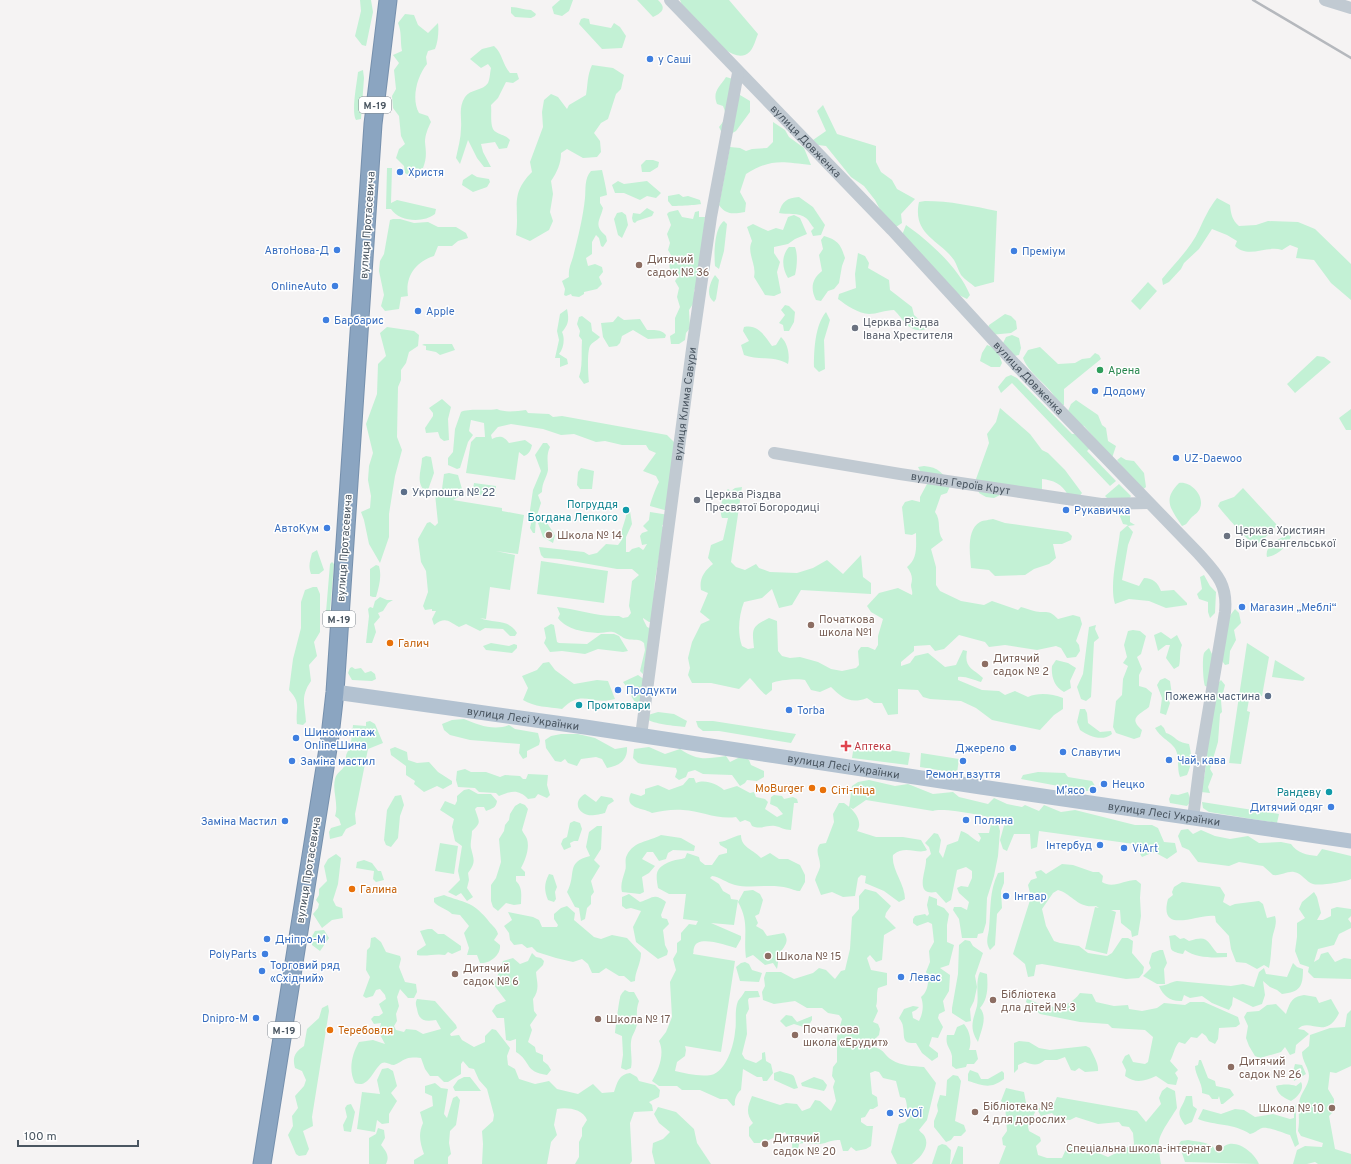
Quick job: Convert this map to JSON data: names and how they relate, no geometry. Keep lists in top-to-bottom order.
{
  "streets": {
    "highway": ["М-19", "вулиця Протасевича"],
    "main road": ["вулиця Лесі Українки"],
    "street": ["вулиця Довженка", "вулиця Клима Савури", "вулиця Героїв Крут"]
  },
  "crossings": [
    ["вулиця Довженка", "вулиця Клима Савури"],
    ["вулиця Довженка", "вулиця Героїв Крут"],
    ["вулиця Довженка", "вулиця Лесі Українки"],
    ["вулиця Протасевича", "вулиця Лесі Українки"],
    ["вулиця Клима Савури", "вулиця Лесі Українки"]
  ],
  "places": {
    "other": [
      "у Саші",
      "Христя",
      "АвтоНова-Д",
      "Преміум",
      "Дитячий садок № 36",
      "OnlineAuto",
      "Apple",
      "Барбарис",
      "Церква Різдва Івана Хрестителя",
      "Арена",
      "Додому",
      "UZ-Daewoo",
      "Укрпошта № 22",
      "Церква Різдва Пресвятої Богородиці",
      "Погруддя Богдана Лепкого",
      "Рукавичка",
      "АвтоКум",
      "Школа № 14",
      "Церква Християн Віри Євангельської",
      "Магазин „Меблі“",
      "Початкова школа №1",
      "Галич",
      "Дитячий садок № 2",
      "Продукти",
      "Пожежна частина",
      "Промтовари",
      "Torba",
      "Шиномонтаж OnlineШина",
      "Джерело",
      "Славутич",
      "Чай, кава",
      "Заміна мастил",
      "Ремонт взуття",
      "Нецко",
      "MoBurger",
      "Сіті-піца",
      "Мʼясо",
      "Рандеву",
      "Дитячий одяг",
      "Поляна",
      "Заміна Мастил",
      "Інтербуд",
      "ViArt",
      "Галина",
      "Інгвар",
      "Дніпро-М",
      "PolyParts",
      "Школа № 15",
      "Торговий ряд «Східний»",
      "Дитячий садок № 6",
      "Левас",
      "Бібліотека дла дітей № 3",
      "Dnipro-M",
      "Школа № 17",
      "Теребовля",
      "Початкова школа «Ерудит»",
      "Дитячий садок № 26",
      "Школа № 10",
      "Бібліотека № 4 для дорослих",
      "SVOЇ",
      "Дитячий садок № 20",
      "Спеціальна школа-інтернат"
    ],
    "health": ["Аптека"]
  },
  "scale_bar": "100 m"
}
